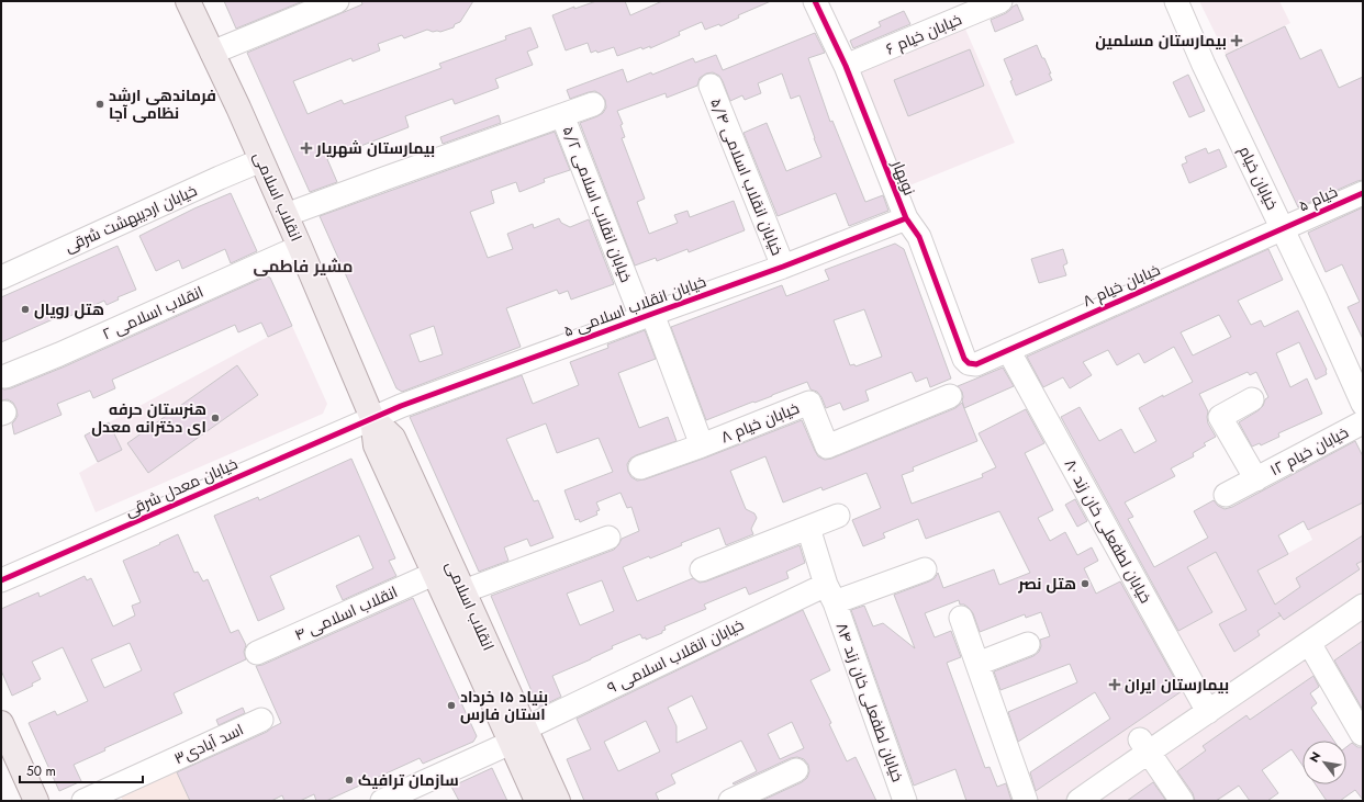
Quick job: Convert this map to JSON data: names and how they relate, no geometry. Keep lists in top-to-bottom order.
{
  "streets": {
    "main road": ["انقلاب اسلامی"],
    "street": [
      "خیابان خیام ۶",
      "خیابان انقلاب اسلامی ۵/۴",
      "نوبهار",
      "خیابان خیام",
      "۵ خیام",
      "خیابان انقلاب اسلامی ۵/۲",
      "خیابان اردیبهشت شرقی",
      "خیابان خیام ۸",
      "خیابان انقلاب اسلامی ۵",
      "۲ انقلاب اسلامی",
      "خیابان خیام ۱۲",
      "خیابان معدل شرقی",
      "خیابان لطفعلی خان زند ۸۰",
      "۴ انقلاب اسلامی",
      "خیابان انقلاب اسلامی ۹",
      "خیابان لطفعلی خان زند ۸۴",
      "اسد آبادی۳"
    ]
  },
  "crossings": [
    ["خیابان خیام ۶", "نوبهار"],
    ["خیابان انقلاب اسلامی ۵/۴", "خیابان انقلاب اسلامی ۵"],
    ["نوبهار", "خیابان خیام ۸"],
    ["نوبهار", "خیابان انقلاب اسلامی ۵"],
    ["خیابان خیام", "۵ خیام"],
    ["خیابان خیام", "خیابان خیام ۸"],
    ["انقلاب اسلامی", "خیابان اردیبهشت شرقی"],
    ["انقلاب اسلامی", "خیابان انقلاب اسلامی ۵"],
    ["انقلاب اسلامی", "۲ انقلاب اسلامی"],
    ["انقلاب اسلامی", "خیابان معدل شرقی"],
    ["انقلاب اسلامی", "۴ انقلاب اسلامی"],
    ["انقلاب اسلامی", "خیابان انقلاب اسلامی ۹"],
    ["۵ خیام", "خیابان خیام ۸"],
    ["خیابان انقلاب اسلامی ۵/۲", "خیابان خیام ۸"],
    ["خیابان انقلاب اسلامی ۵/۲", "خیابان انقلاب اسلامی ۵"],
    ["خیابان خیام ۸", "خیابان لطفعلی خان زند ۸۰"],
    ["خیابان انقلاب اسلامی ۵", "خیابان معدل شرقی"],
    ["خیابان انقلاب اسلامی ۹", "خیابان لطفعلی خان زند ۸۴"]
  ],
  "districts": ["مشیر فاطمی"],
  "places": {
    "health": ["بیمارستان مسلمین", "بیمارستان شهریار", "بیمارستان ایران"],
    "other": [
      "فرماندهی ارشد نظامی آجا",
      "هتل رویال",
      "هنرستان حرفه ای دخترانه معدل",
      "هتل نصر",
      "بنیاد ۱۵ خرداد استان فارس",
      "سازمان ترافیک"
    ]
  },
  "scale_bar": "50 m",
  "north": "top left"
}
